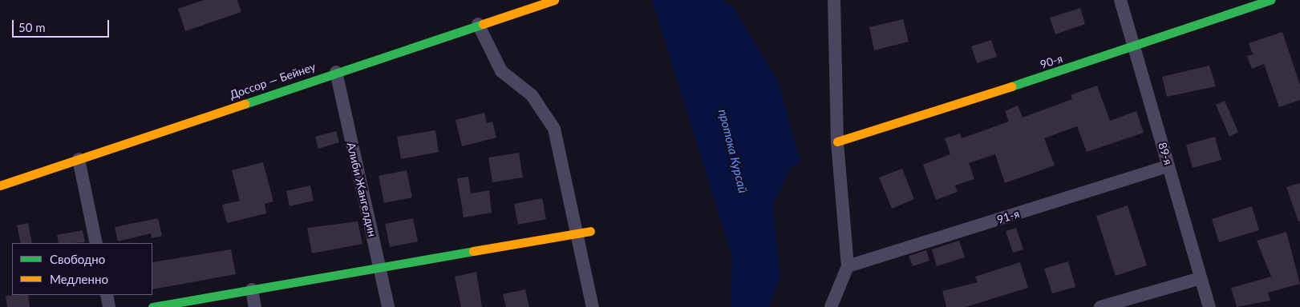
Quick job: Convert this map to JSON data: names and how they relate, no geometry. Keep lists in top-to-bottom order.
{
  "streets": {
    "main road": ["90-я", "Доссор — Бейнеу"],
    "street": ["89-я", "Алиби Жангелдин", "91-я"]
  },
  "crossings": [
    ["90-я", "89-я"],
    ["Доссор — Бейнеу", "Алиби Жангелдин"],
    ["89-я", "91-я"]
  ],
  "water": ["протока Курсай"],
  "legend": ["Свободно", "Медленно"],
  "scale_bar": "50 m"
}
